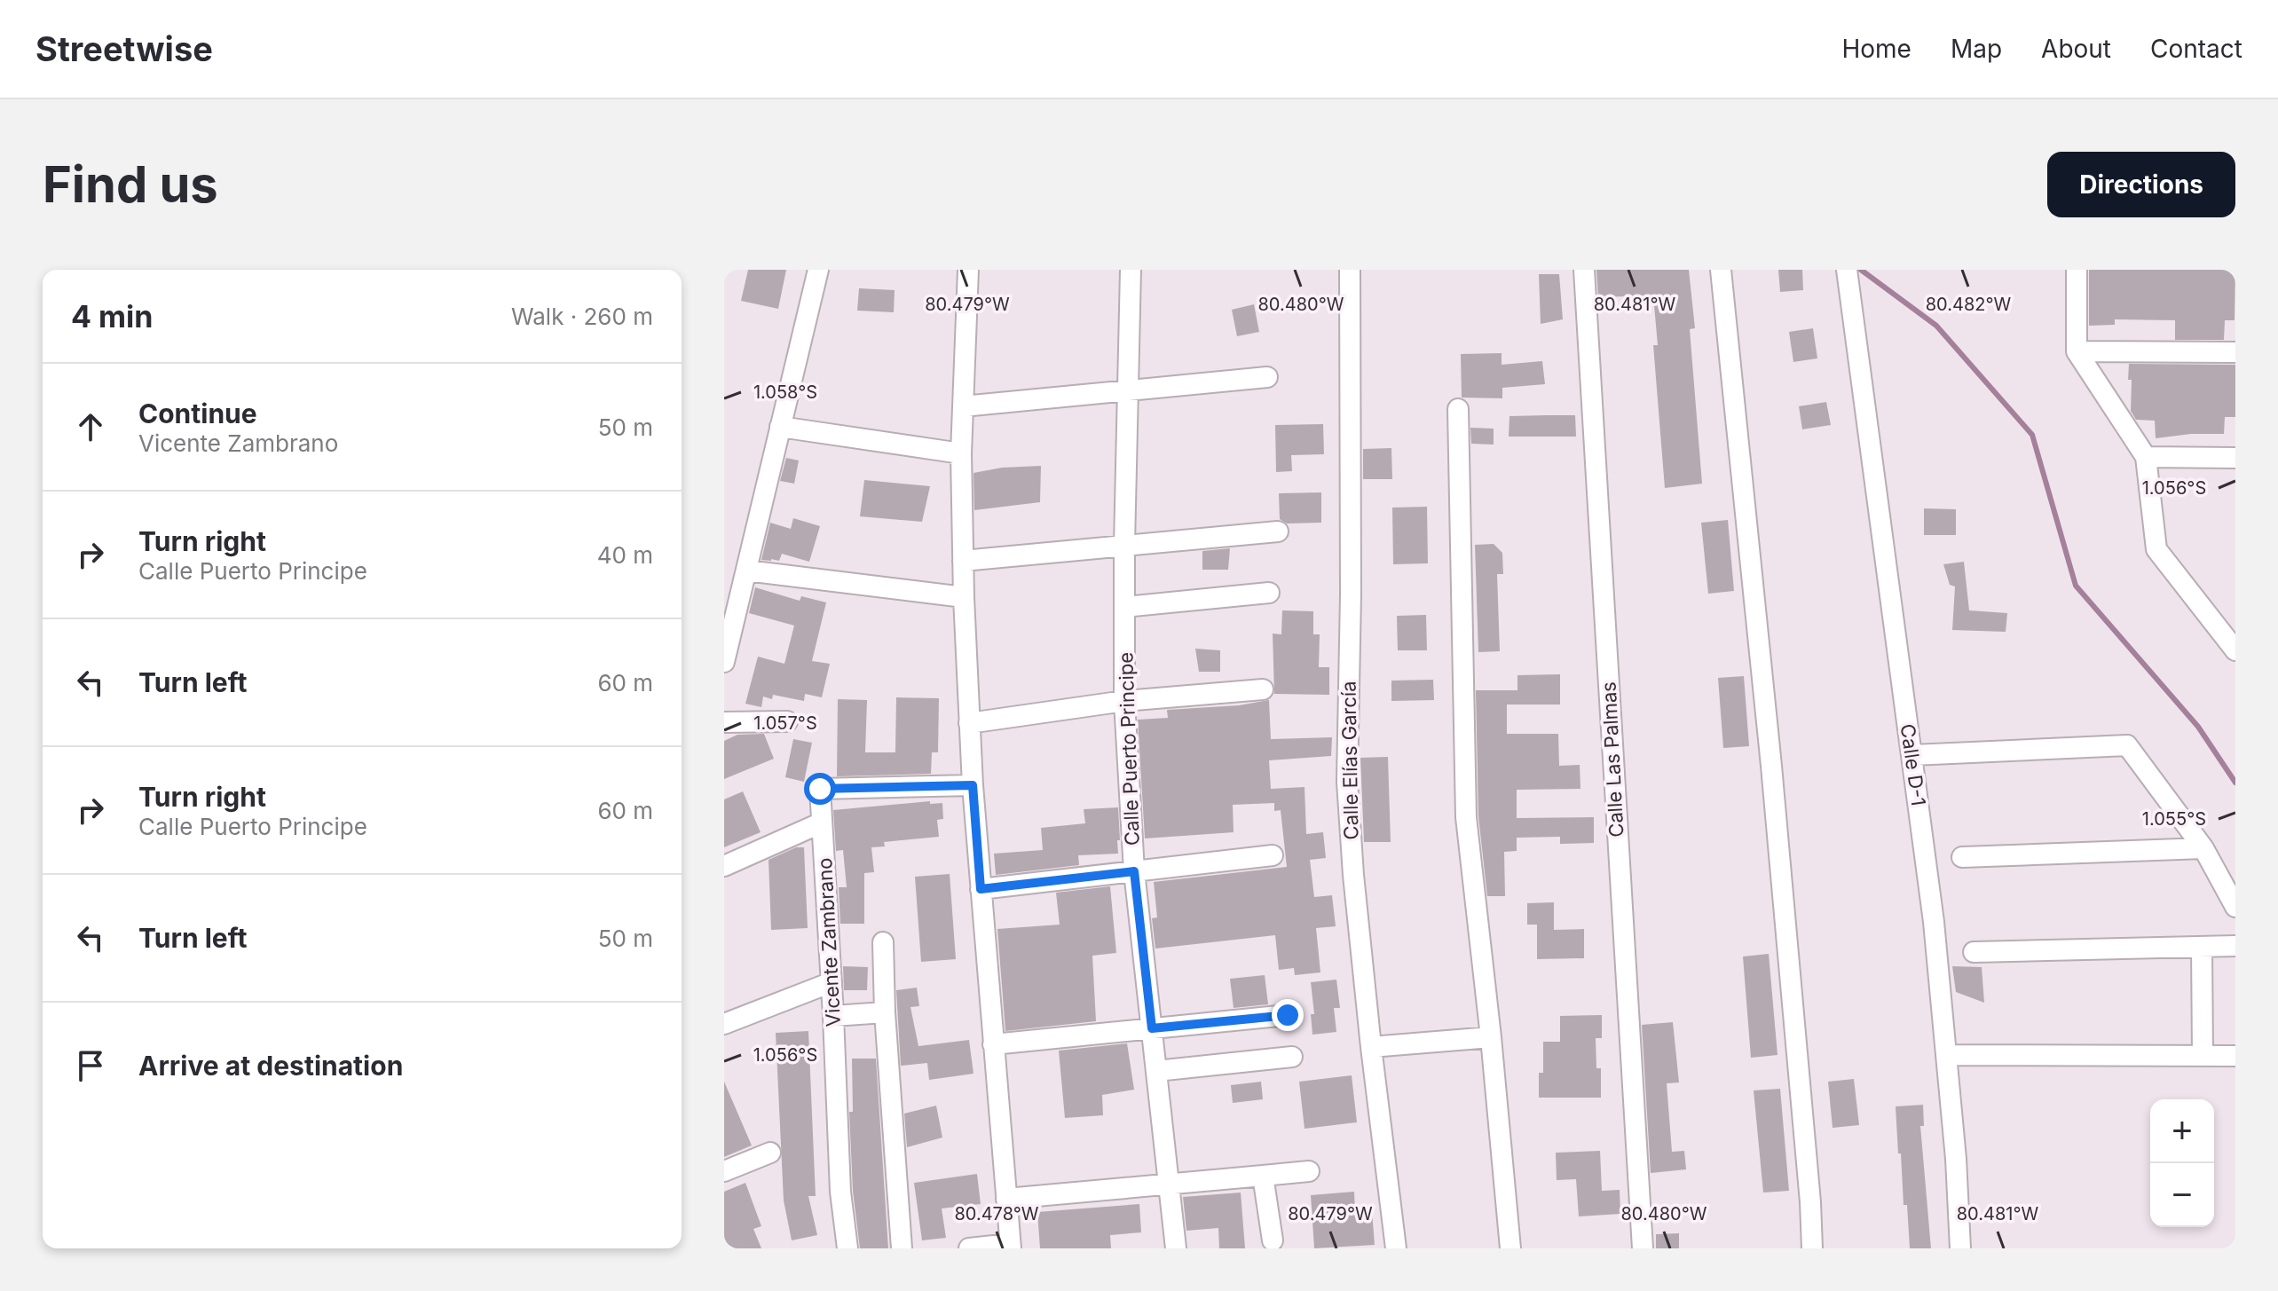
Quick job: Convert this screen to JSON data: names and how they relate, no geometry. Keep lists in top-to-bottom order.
{
  "streets": {
    "street": [
      "Calle Puerto Principe",
      "Calle Las Palmas",
      "Calle Elías García",
      "Calle D-1",
      "Vicente Zambrano"
    ]
  },
  "page": {
    "header": "Streetwise",
    "nav": [
      "Home",
      "Map",
      "About",
      "Contact"
    ],
    "buttons": "Directions",
    "title": "Find us",
    "heading": ["4 min", "Walk · 260 m"],
    "list": [
      ["Continue", "Vicente Zambrano", "50 m"],
      ["Turn right", "Calle Puerto Principe", "40 m"],
      ["Turn left", "60 m"],
      ["Turn right", "Calle Puerto Principe", "60 m"],
      ["Turn left", "50 m"],
      "Arrive at destination"
    ],
    "map_buttons": ["+", "−"]
  },
  "coordinates": [
    "80.479°W",
    "80.480°W",
    "80.481°W",
    "80.482°W",
    "1.058°S",
    "1.056°S",
    "1.057°S",
    "1.055°S",
    "80.478°W"
  ]
}
